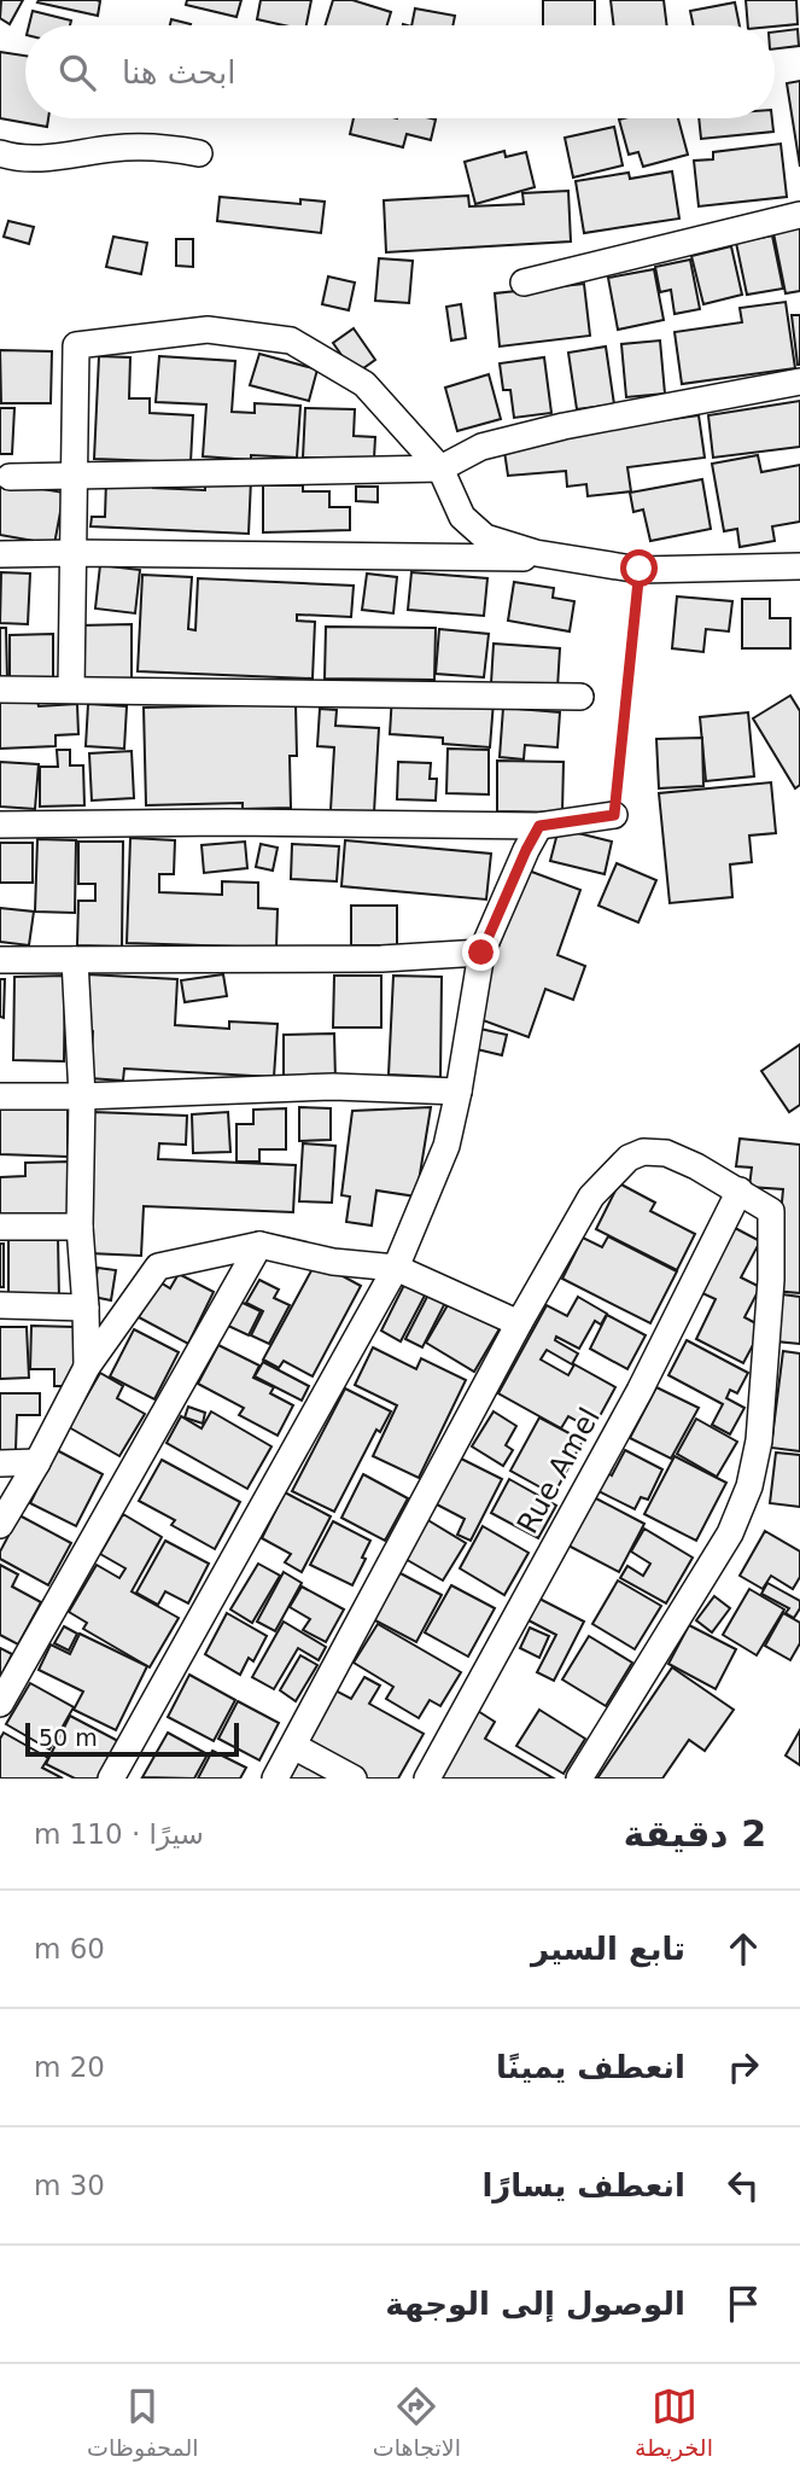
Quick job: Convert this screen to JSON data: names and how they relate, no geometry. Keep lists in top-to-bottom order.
{
  "streets": {
    "street": ["Rue Amel"]
  },
  "scale_bar": "50 m",
  "page": {
    "search": "ابحث هنا",
    "scale": "50 m",
    "heading": ["2 دقيقة", "سيرًا · 110 m"],
    "list": [
      ["تابع السير", "60 m"],
      ["انعطف يمينًا", "20 m"],
      ["انعطف يسارًا", "30 m"],
      "الوصول إلى الوجهة"
    ],
    "nav": ["الخريطة", "الاتجاهات", "المحفوظات"]
  }
}
